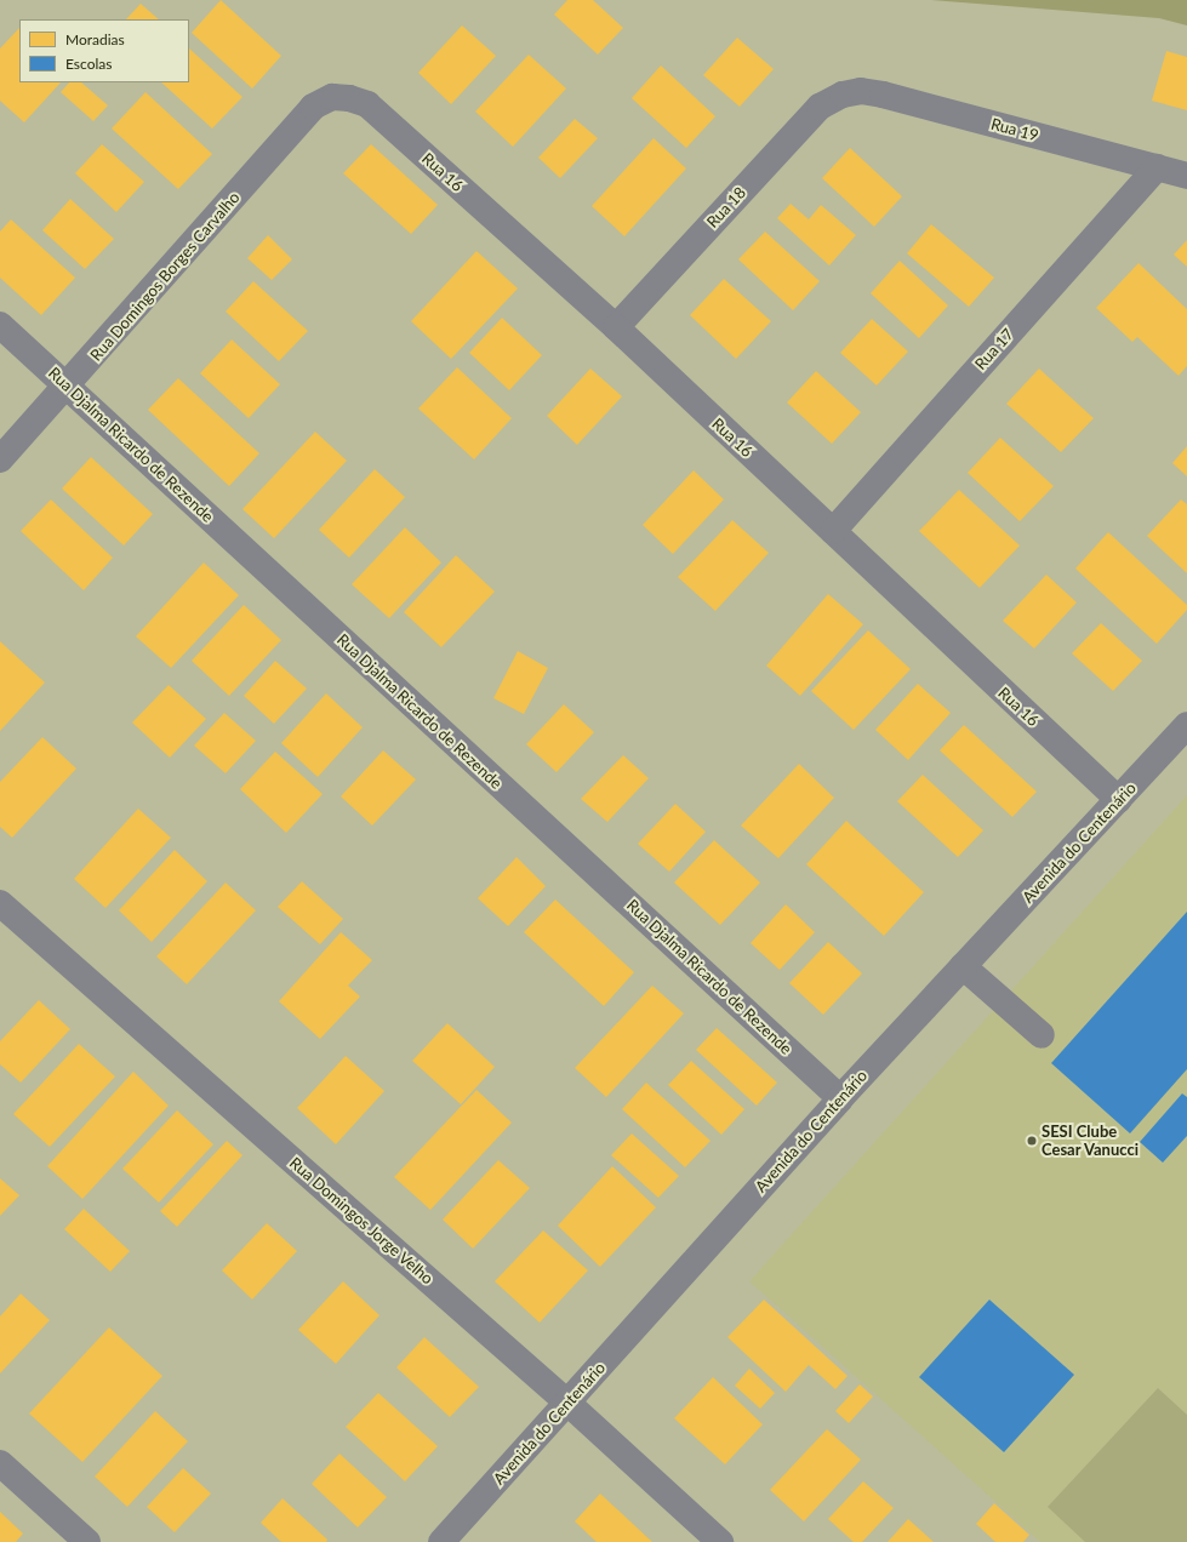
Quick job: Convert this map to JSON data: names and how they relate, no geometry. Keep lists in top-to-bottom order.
{
  "streets": {
    "street": [
      "Rua 19",
      "Rua 16",
      "Rua 18",
      "Rua Domingos Borges Carvalho",
      "Rua 17",
      "Rua Djalma Ricardo de Rezende",
      "Avenida do Centenário",
      "Rua Domingos Jorge Velho"
    ]
  },
  "crossings": [
    ["Rua 19", "Rua 18"],
    ["Rua 19", "Rua 17"],
    ["Rua 16", "Rua 18"],
    ["Rua 16", "Rua Domingos Borges Carvalho"],
    ["Rua 16", "Rua 17"],
    ["Rua 16", "Avenida do Centenário"],
    ["Rua Domingos Borges Carvalho", "Rua Djalma Ricardo de Rezende"],
    ["Rua Djalma Ricardo de Rezende", "Avenida do Centenário"],
    ["Avenida do Centenário", "Rua Domingos Jorge Velho"]
  ],
  "places": ["SESI Clube Cesar Vanucci"],
  "legend": ["Moradias", "Escolas"]
}
